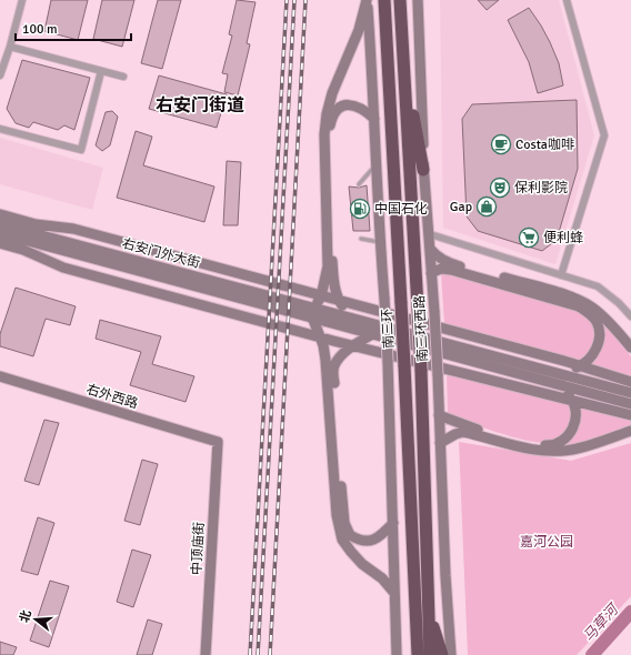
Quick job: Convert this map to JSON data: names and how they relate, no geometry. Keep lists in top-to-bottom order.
{
  "streets": {
    "highway": ["南三环"],
    "main road": [
      "右安门外大街",
      "南三环西路",
      "右外西路",
      "中顶庙街"
    ]
  },
  "crossings": [
    ["右外西路", "中顶庙街"]
  ],
  "districts": ["右安门街道"],
  "water": ["马草河"],
  "parks": ["嘉河公园"],
  "places": {
    "cafe": ["Costa咖啡"],
    "theatre": ["保利影院"],
    "shop": ["Gap"],
    "fuel station": ["中国石化"],
    "supermarket": ["便利蜂"]
  },
  "scale_bar": "100 m",
  "north": "left"
}
